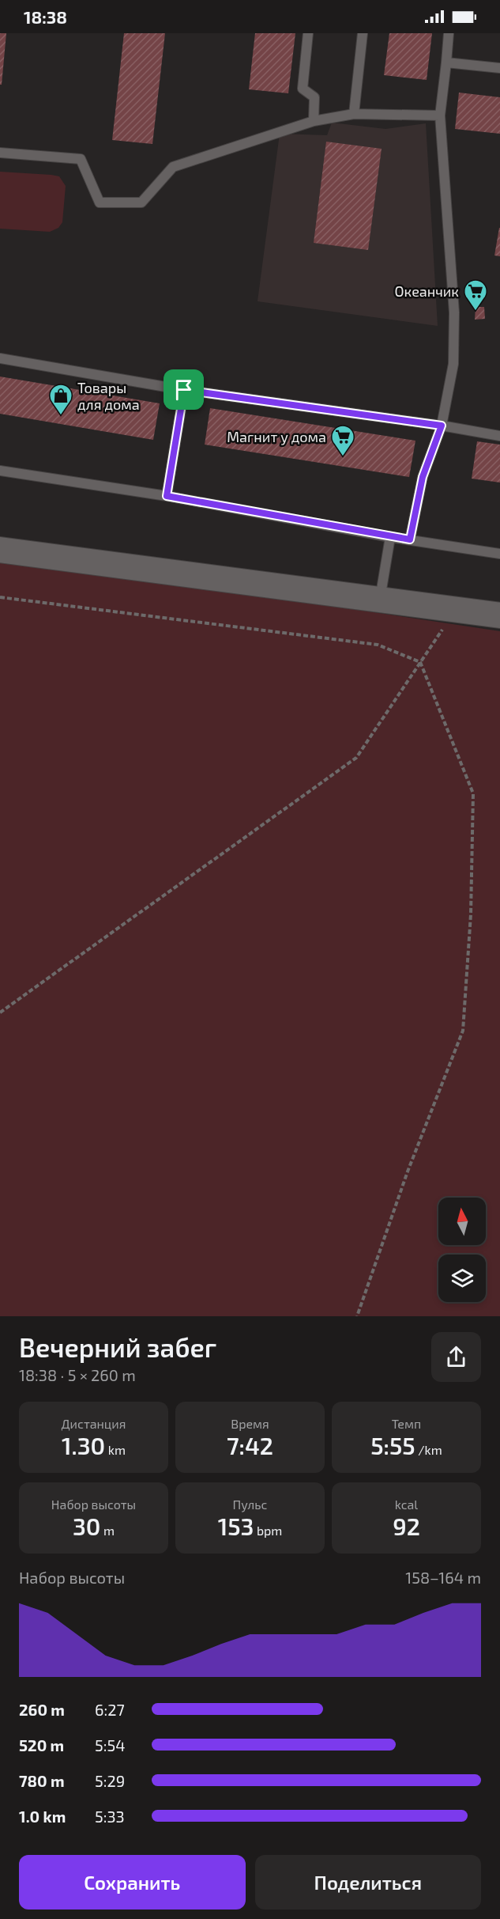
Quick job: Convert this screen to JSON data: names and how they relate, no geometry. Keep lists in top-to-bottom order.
{
  "places": {
    "supermarket": ["Океанчик", "Магнит у дома"],
    "shop": ["Товары для дома"]
  },
  "north": "top",
  "page": {
    "status": "18:38",
    "heading": ["Вечерний забег", "18:38 · 5 × 260 m"],
    "stats": [
      ["Дистанция", "1.30 km"],
      ["Время", "7:42"],
      ["Темп", "5:55 /km"],
      ["Набор высоты", "30 m"],
      ["Пульс", "153 bpm"],
      ["kcal", "92"]
    ],
    "chart": ["Набор высоты", "158–164 m"],
    "list": [
      {
        "name": "260 m",
        "note": "6:27"
      },
      {
        "name": "520 m",
        "note": "5:54"
      },
      {
        "name": "780 m",
        "note": "5:29"
      },
      {
        "name": "1.0 km",
        "note": "5:33"
      }
    ],
    "buttons": ["Сохранить", "Поделиться"]
  }
}
